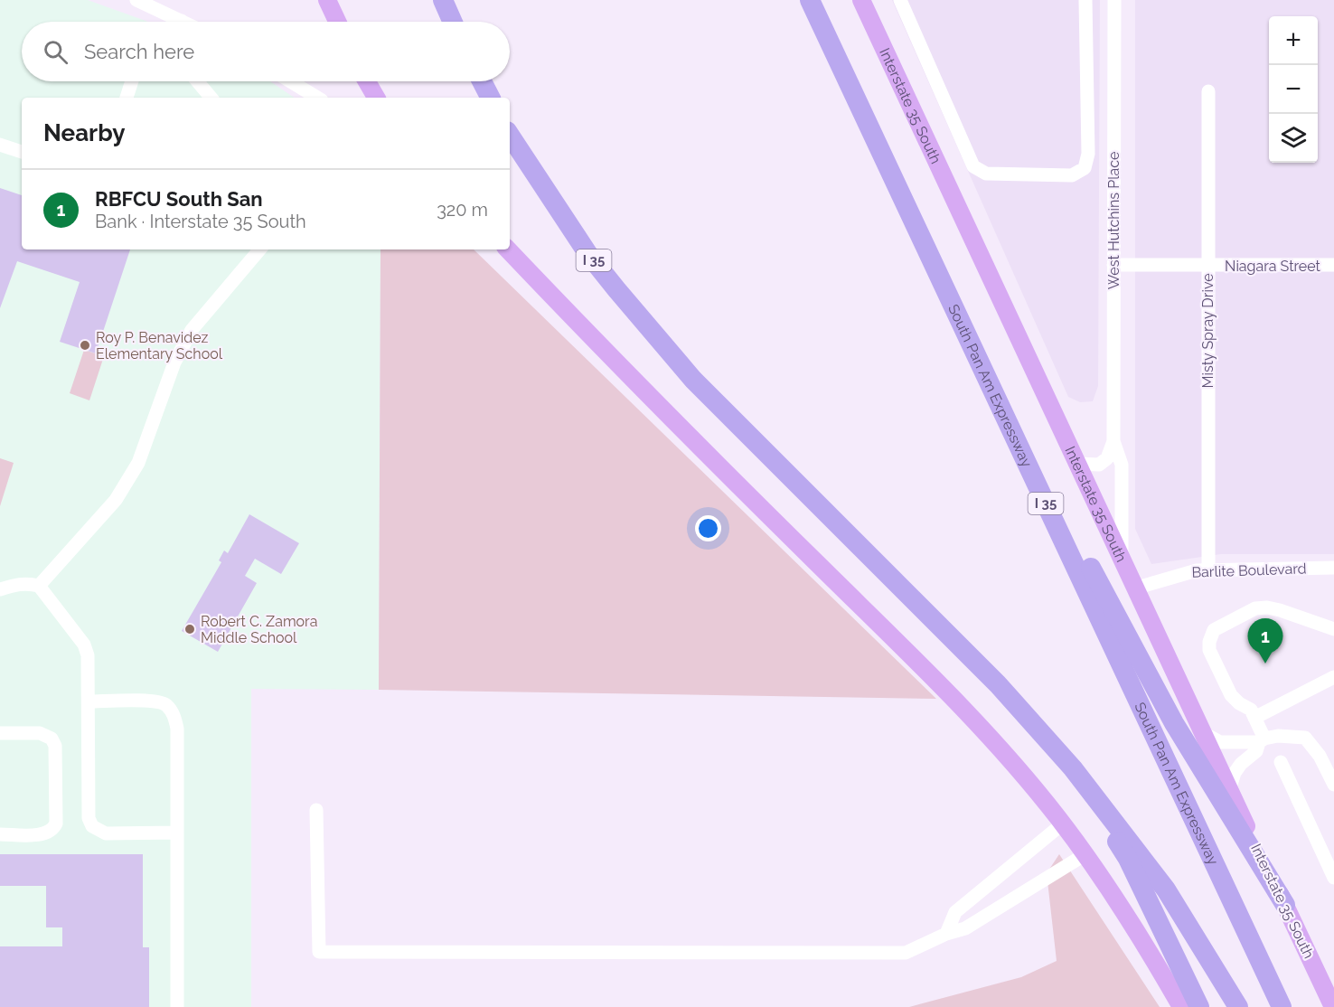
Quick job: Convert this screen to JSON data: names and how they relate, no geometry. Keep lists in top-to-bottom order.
{
  "streets": {
    "highway": ["I 35", "South Pan Am Expressway"],
    "main road": ["Interstate 35 South"],
    "street": [
      "West Hutchins Place",
      "Niagara Street",
      "Misty Spray Drive",
      "Barlite Boulevard"
    ]
  },
  "crossings": [
    ["Interstate 35 South", "West Hutchins Place"],
    ["Interstate 35 South", "Barlite Boulevard"],
    ["West Hutchins Place", "Niagara Street"],
    ["Niagara Street", "Misty Spray Drive"],
    ["Misty Spray Drive", "Barlite Boulevard"]
  ],
  "places": ["Roy P. Benavidez Elementary School", "Robert C. Zamora Middle School"],
  "page": {
    "map_buttons": ["+", "−"],
    "search": "Search here",
    "heading": "Nearby",
    "list": [
      {
        "mark": "1",
        "name": "RBFCU South San",
        "note": "Bank · Interstate 35 South",
        "value": "320 m"
      }
    ],
    "pins": "1"
  }
}
